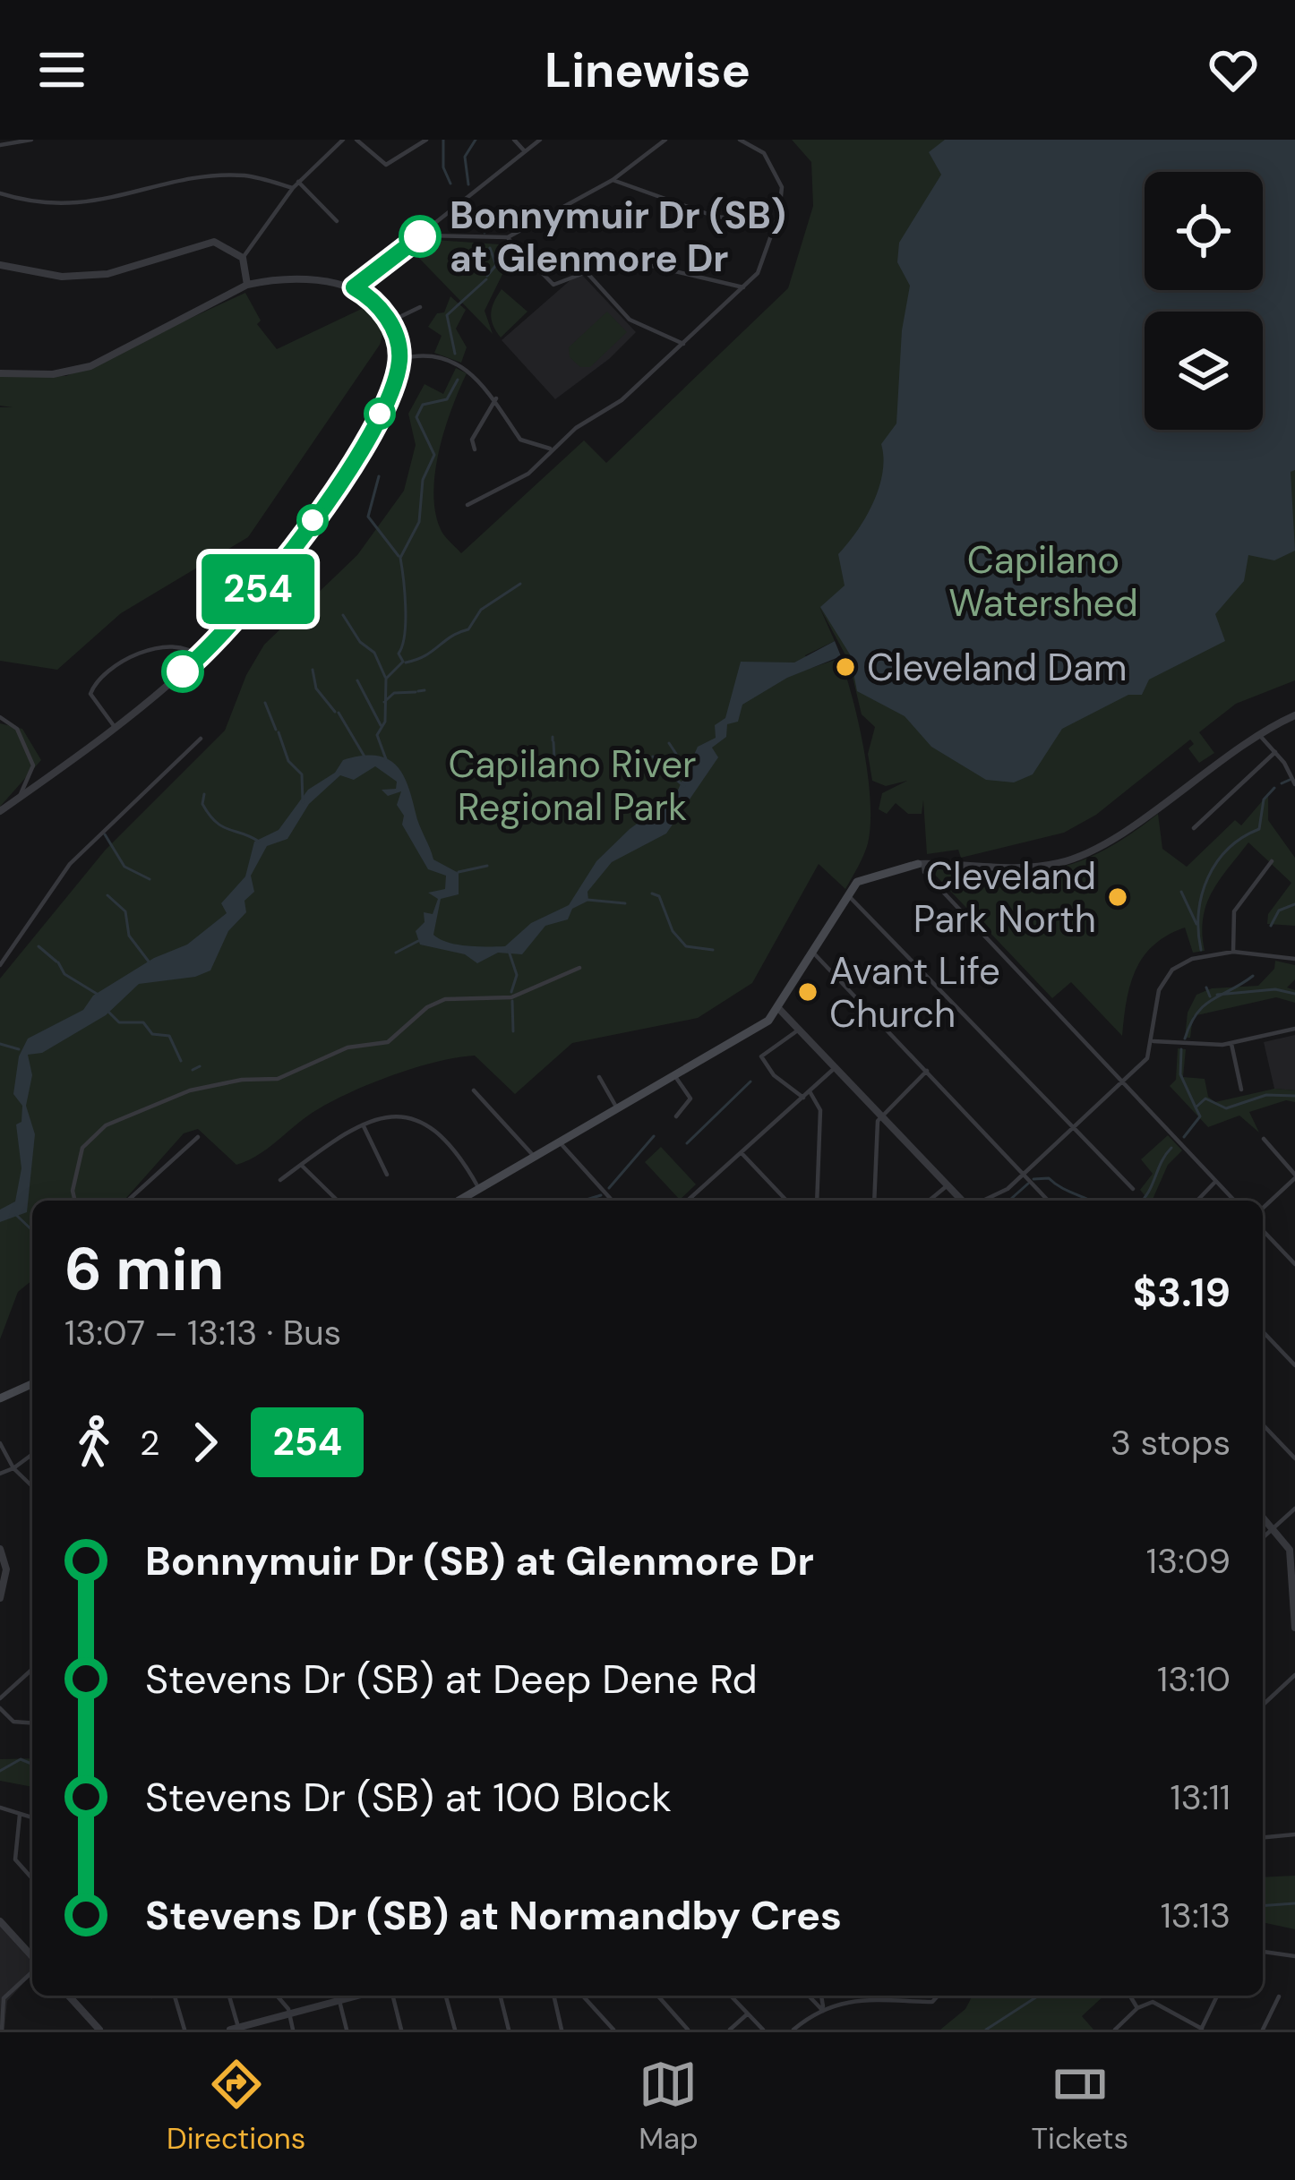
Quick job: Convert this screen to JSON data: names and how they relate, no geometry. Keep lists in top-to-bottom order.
{
  "parks": ["Capilano Watershed", "Capilano River Regional Park"],
  "places": [
    "Bonnymuir Dr (SB) at Glenmore Dr",
    "Cleveland Dam",
    "Cleveland Park North",
    "Avant Life Church"
  ],
  "lines": ["bus line 254"],
  "page": {
    "header": "Linewise",
    "on_map": "254",
    "heading": ["6 min", "13:07 – 13:13 · Bus", "$3.19"],
    "legs": ["2", "254", "3 stops"],
    "list": [
      {
        "name": "Bonnymuir Dr (SB) at Glenmore Dr",
        "value": "13:09"
      },
      {
        "name": "Stevens Dr (SB) at Deep Dene Rd",
        "value": "13:10"
      },
      {
        "name": "Stevens Dr (SB) at 100 Block",
        "value": "13:11"
      },
      {
        "name": "Stevens Dr (SB) at Normandby Cres",
        "value": "13:13"
      }
    ],
    "tabs": ["Directions", "Map", "Tickets"]
  }
}
